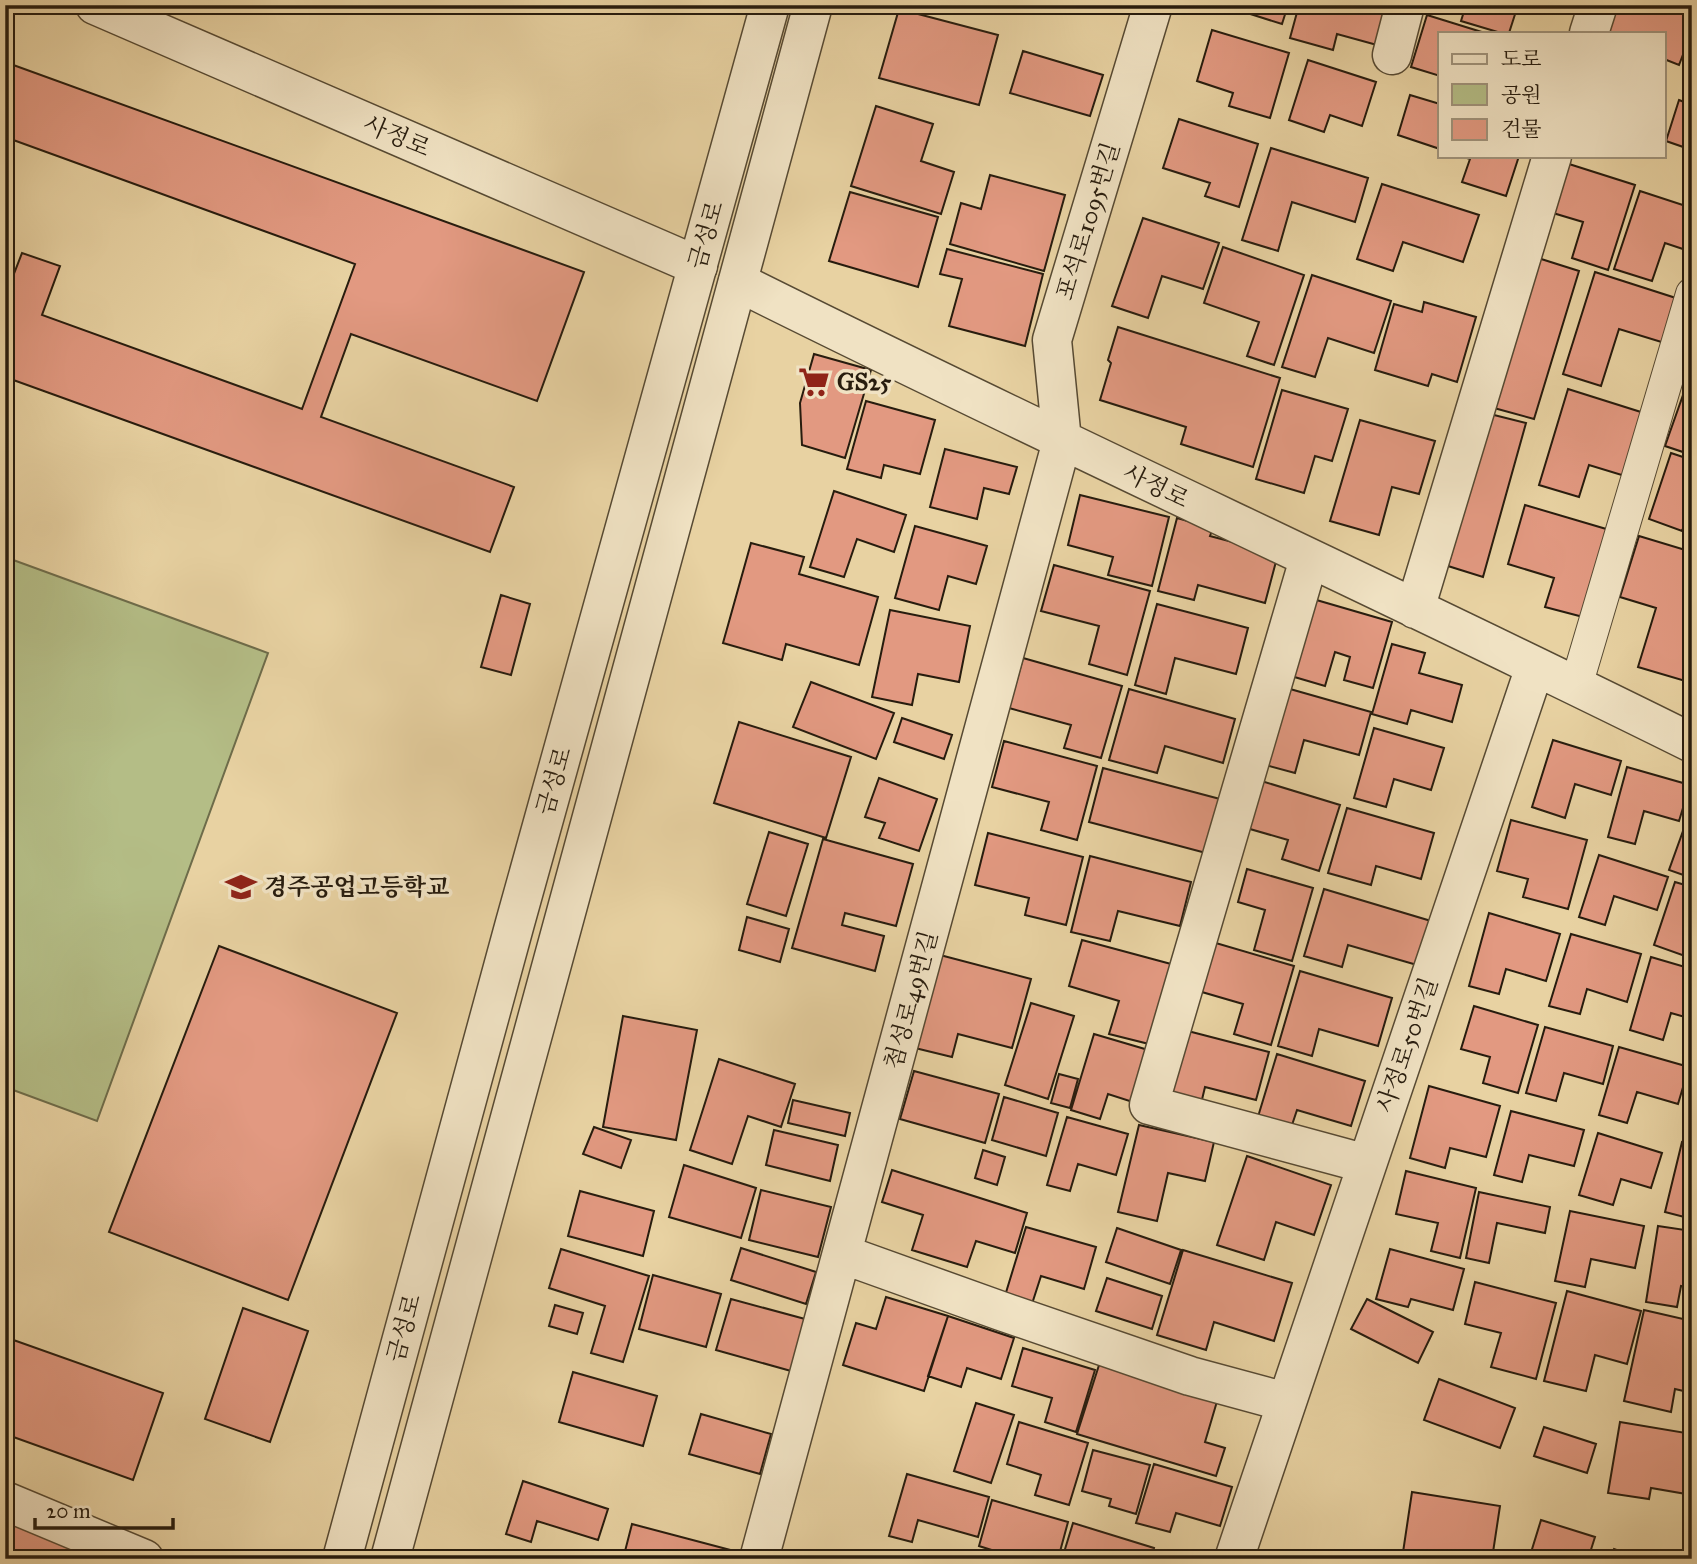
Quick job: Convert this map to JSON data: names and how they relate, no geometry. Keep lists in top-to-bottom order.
{
  "streets": {
    "street": [
      "사정로",
      "포석로1095번길",
      "금성로",
      "첨성로49번길",
      "사정로50번길"
    ]
  },
  "crossings": [
    ["사정로", "포석로1095번길"],
    ["사정로", "금성로"],
    ["사정로", "첨성로49번길"],
    ["사정로", "사정로50번길"],
    ["포석로1095번길", "첨성로49번길"]
  ],
  "places": {
    "supermarket": ["GS25"],
    "school or university": ["경주공업고등학교"]
  },
  "legend": ["도로", "공원", "건물"],
  "scale_bar": "20 m"
}
